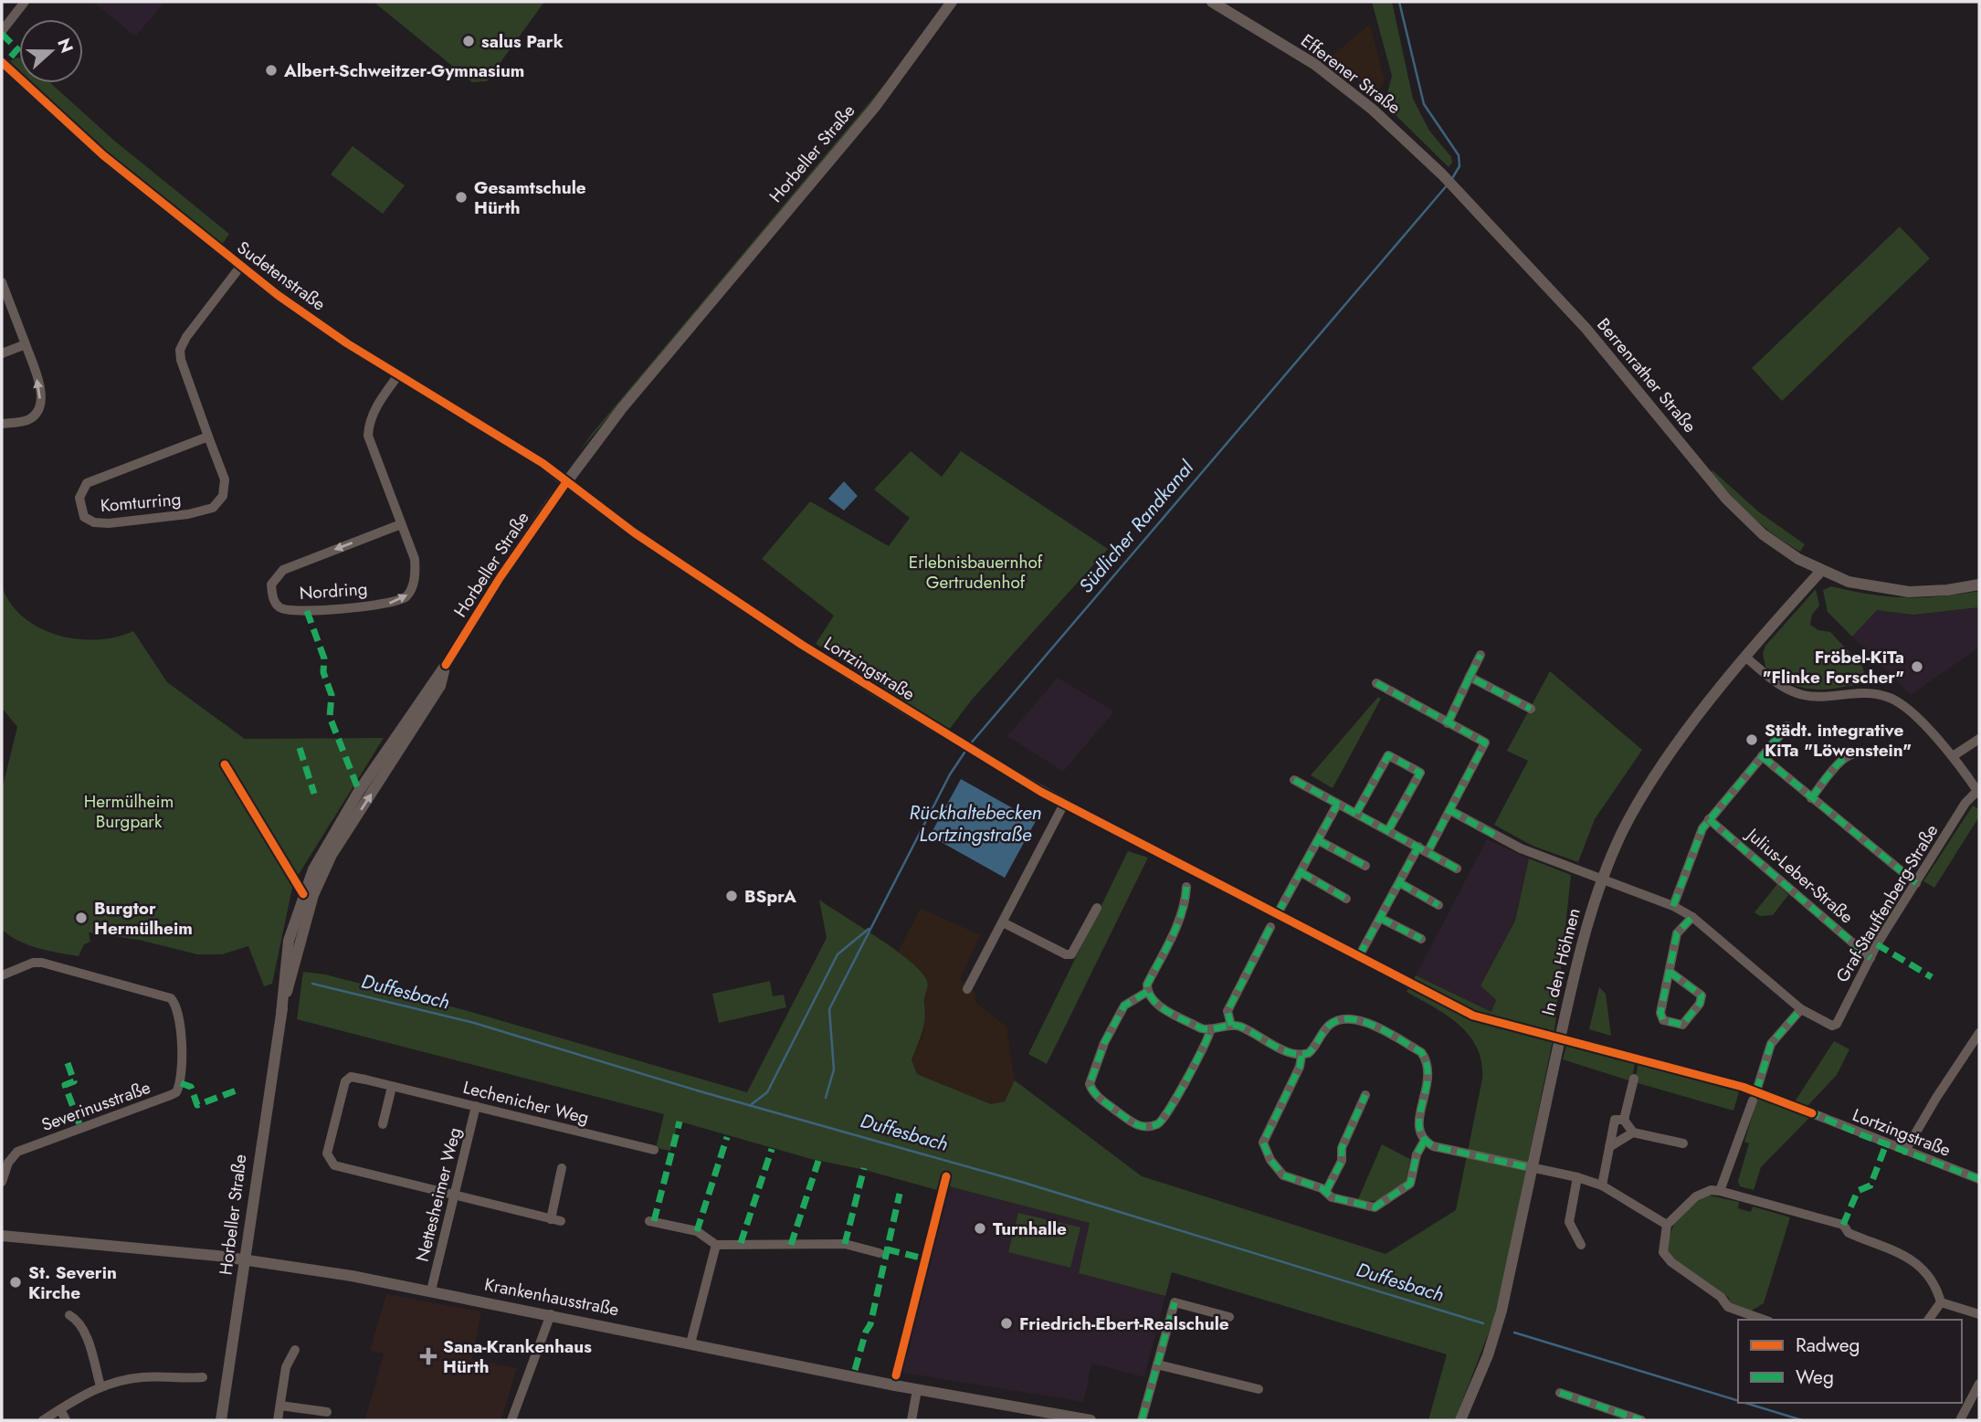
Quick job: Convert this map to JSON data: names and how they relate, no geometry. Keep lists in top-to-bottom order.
{
  "streets": {
    "street": [
      "Efferener Straße",
      "Horbeller Straße",
      "Sudetenstraße",
      "Berrenrather Straße",
      "Komturring",
      "Nordring",
      "Lortzingstraße",
      "Julius-Leber-Straße",
      "Graf-Stauffenberg-Straße",
      "In den Höhnen",
      "Lechenicher Weg",
      "Severinusstraße",
      "Nettesheimer Weg",
      "Krankenhausstraße"
    ]
  },
  "crossings": [
    ["Efferener Straße", "Berrenrather Straße"],
    ["Horbeller Straße", "Sudetenstraße"],
    ["Horbeller Straße", "Lortzingstraße"],
    ["Horbeller Straße", "Krankenhausstraße"],
    ["Sudetenstraße", "Komturring"],
    ["Sudetenstraße", "Nordring"],
    ["Sudetenstraße", "Lortzingstraße"],
    ["Berrenrather Straße", "In den Höhnen"],
    ["Julius-Leber-Straße", "Graf-Stauffenberg-Straße"],
    ["Graf-Stauffenberg-Straße", "In den Höhnen"],
    ["Lechenicher Weg", "Nettesheimer Weg"],
    ["Nettesheimer Weg", "Krankenhausstraße"]
  ],
  "water": ["Südlicher Randkanal", "Rückhaltebecken Lortzingstraße", "Duffesbach"],
  "parks": ["Erlebnisbauernhof Gertrudenhof", "Hermülheim Burgpark"],
  "places": {
    "other": [
      "salus Park",
      "Albert-Schweitzer-Gymnasium",
      "Gesamtschule Hürth",
      "Fröbel-KiTa \"Flinke Forscher\"",
      "Städt. integrative KiTa \"Löwenstein\"",
      "BSprA",
      "Burgtor Hermülheim",
      "Turnhalle",
      "St. Severin Kirche",
      "Friedrich-Ebert-Realschule"
    ],
    "health": ["Sana-Krankenhaus Hürth"]
  },
  "legend": ["Radweg", "Weg"],
  "north": "right"
}
